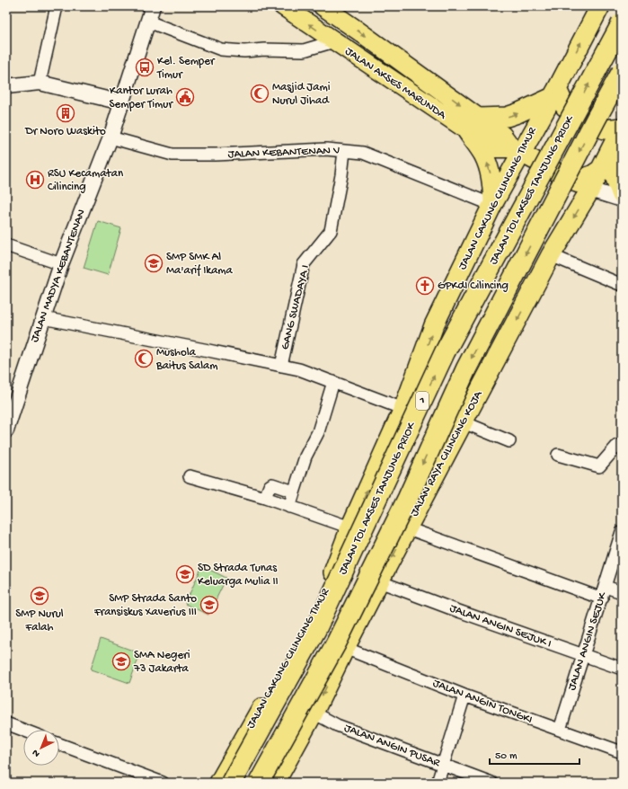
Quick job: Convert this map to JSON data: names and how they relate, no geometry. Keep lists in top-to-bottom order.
{
  "streets": {
    "highway": [
      "JALAN TOL AKSES TANJUNG PRIOK",
      "JALAN CAKUNG CILINCING TIMUR",
      "1",
      "JALAN RAYA CILINCING KOJA"
    ],
    "main road": ["JALAN AKSES MARUNDA"],
    "street": [
      "JALAN KEBANTENAN V",
      "JALAN MADYA KEBANTENAN",
      "GANG SWADAYA I",
      "JALAN ANGIN SEJUK I",
      "JALAN ANGIN SEJUK",
      "JALAN ANGIN TONGKI",
      "JALAN ANGIN PUSAR"
    ]
  },
  "crossings": [
    ["JALAN AKSES MARUNDA", "JALAN CAKUNG CILINCING TIMUR"],
    ["JALAN AKSES MARUNDA", "JALAN RAYA CILINCING KOJA"],
    ["JALAN KEBANTENAN V", "JALAN CAKUNG CILINCING TIMUR"],
    ["JALAN KEBANTENAN V", "JALAN MADYA KEBANTENAN"],
    ["JALAN KEBANTENAN V", "GANG SWADAYA I"],
    ["JALAN RAYA CILINCING KOJA", "JALAN ANGIN SEJUK I"],
    ["JALAN RAYA CILINCING KOJA", "JALAN ANGIN TONGKI"],
    ["JALAN RAYA CILINCING KOJA", "JALAN ANGIN PUSAR"],
    ["JALAN ANGIN SEJUK I", "JALAN ANGIN SEJUK"],
    ["JALAN ANGIN SEJUK", "JALAN ANGIN TONGKI"]
  ],
  "one_way": ["JALAN CAKUNG CILINCING TIMUR", "JALAN RAYA CILINCING KOJA"],
  "places": {
    "bus stop": ["Kel. Semper Timur"],
    "mosque": ["Masjid Jami Nurul Jihad", "Mushola Baitus Salam"],
    "public building": ["Kantor Lurah Semper Timur"],
    "building": ["Dr Noro Waskito"],
    "hospital": ["RSU Kecamatan Cilincing"],
    "school or university": [
      "SMP SMK Al Ma'arif Ikama",
      "SD Strada Tunas Keluarga Mulia II",
      "SMP Nurul Falah",
      "SMP Strada Santo Fransiskus Xaverius III",
      "SMA Negeri 73 Jakarta"
    ],
    "church": ["GPKdI Cilincing"]
  },
  "scale_bar": "50 m",
  "north": "bottom left"
}
